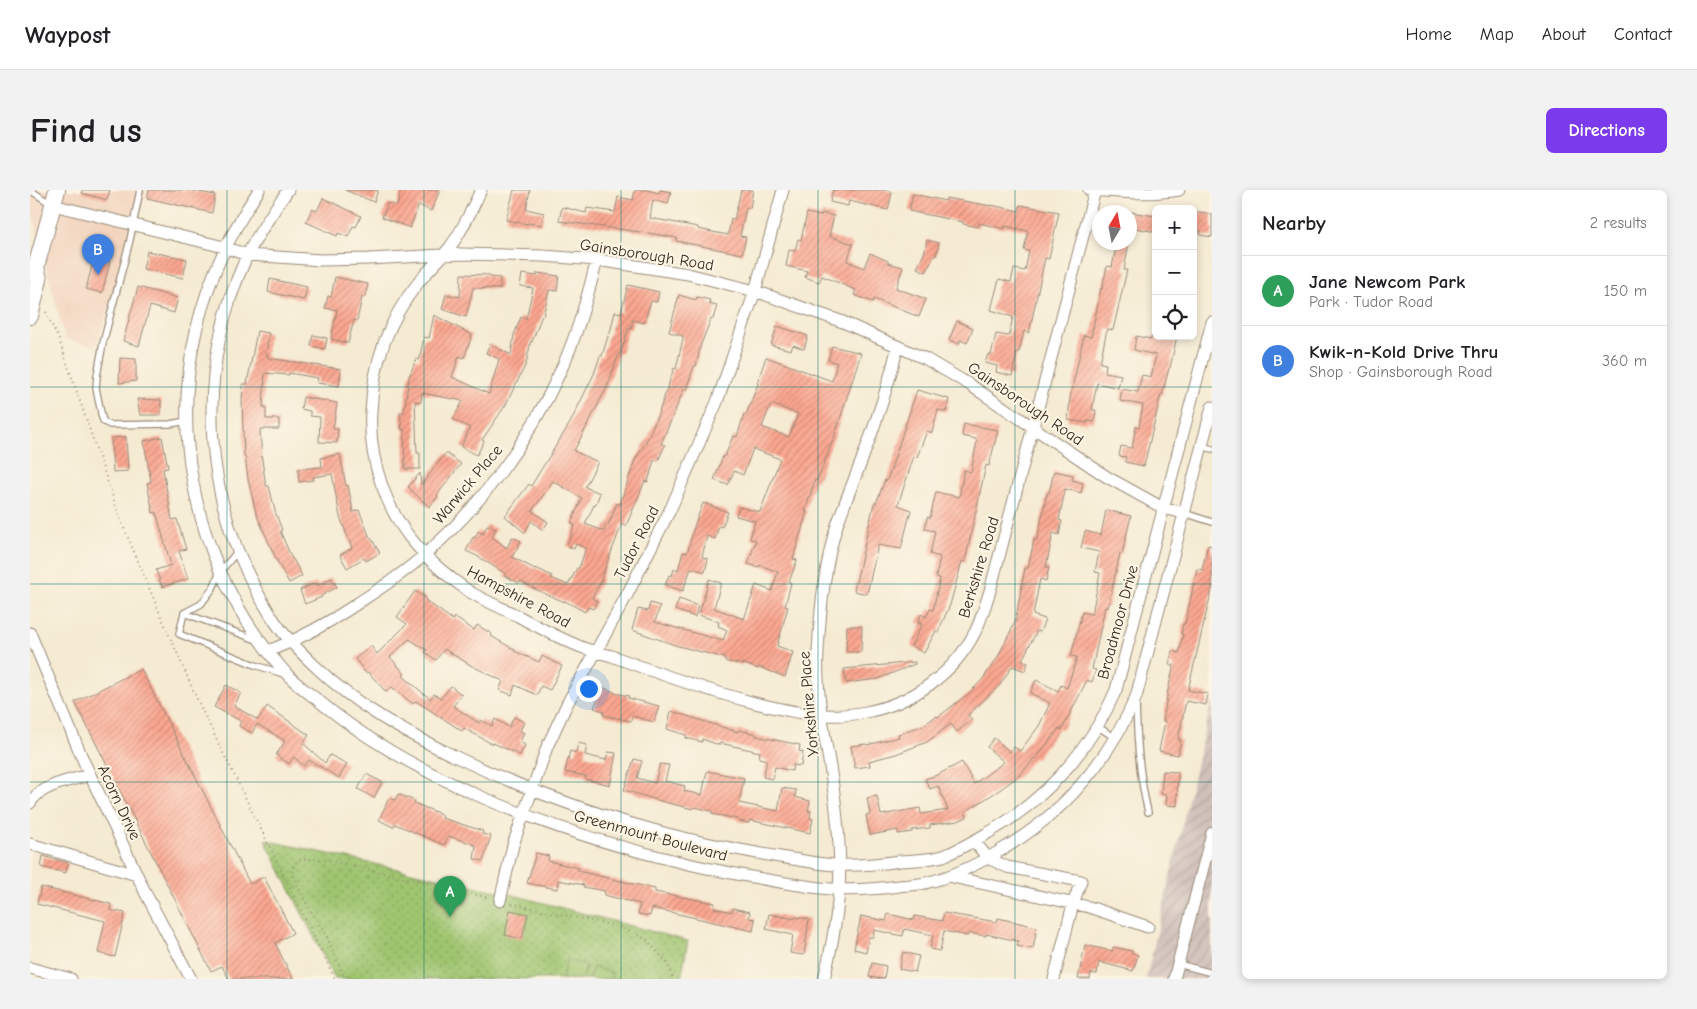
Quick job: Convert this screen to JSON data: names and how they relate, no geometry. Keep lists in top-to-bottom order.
{
  "streets": {
    "street": [
      "Gainsborough Road",
      "Warwick Place",
      "Tudor Road",
      "Berkshire Road",
      "Hampshire Road",
      "Broadmoor Drive",
      "Yorkshire Place",
      "Acorn Drive",
      "Greenmount Boulevard"
    ]
  },
  "crossings": [
    ["Gainsborough Road", "Warwick Place"],
    ["Gainsborough Road", "Tudor Road"],
    ["Gainsborough Road", "Berkshire Road"],
    ["Gainsborough Road", "Hampshire Road"],
    ["Gainsborough Road", "Broadmoor Drive"],
    ["Gainsborough Road", "Yorkshire Place"],
    ["Gainsborough Road", "Greenmount Boulevard"],
    ["Warwick Place", "Hampshire Road"],
    ["Warwick Place", "Greenmount Boulevard"],
    ["Tudor Road", "Berkshire Road"],
    ["Tudor Road", "Hampshire Road"],
    ["Tudor Road", "Greenmount Boulevard"],
    ["Berkshire Road", "Hampshire Road"],
    ["Berkshire Road", "Yorkshire Place"],
    ["Broadmoor Drive", "Greenmount Boulevard"],
    ["Yorkshire Place", "Greenmount Boulevard"]
  ],
  "north": "top",
  "page": {
    "header": "Waypost",
    "nav": [
      "Home",
      "Map",
      "About",
      "Contact"
    ],
    "buttons": "Directions",
    "title": "Find us",
    "heading": ["Nearby", "2 results"],
    "map_buttons": ["+", "−"],
    "pins": ["B", "A"],
    "list": [
      {
        "mark": "A",
        "name": "Jane Newcom Park",
        "note": "Park · Tudor Road",
        "value": "150 m"
      },
      {
        "mark": "B",
        "name": "Kwik-n-Kold Drive Thru",
        "note": "Shop · Gainsborough Road",
        "value": "360 m"
      }
    ]
  }
}
